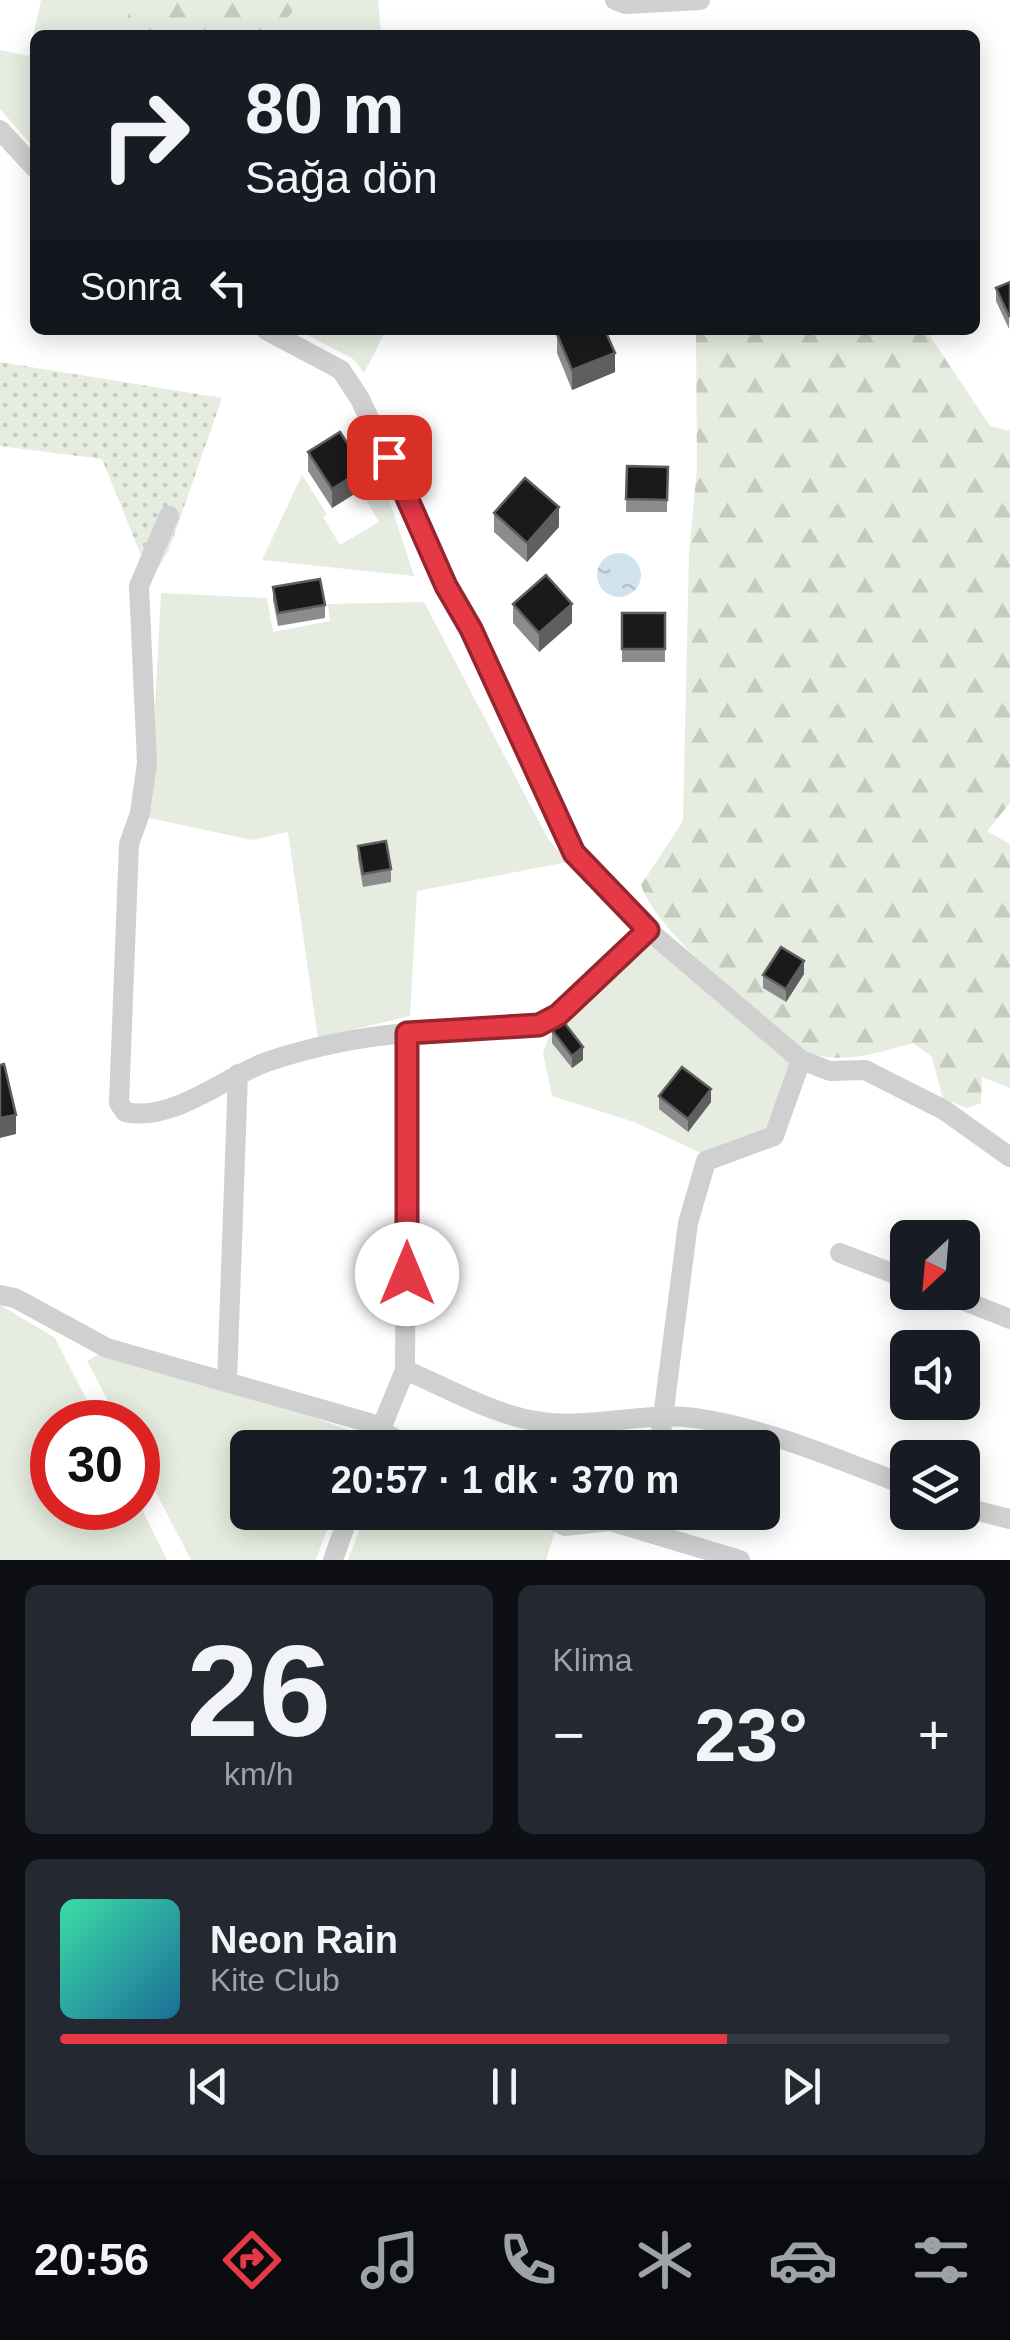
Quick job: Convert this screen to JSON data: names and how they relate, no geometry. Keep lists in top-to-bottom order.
{
  "north": "bottom left",
  "page": {
    "turn": ["80 m", "Sağa dön"],
    "then": "Sonra",
    "limit": "30",
    "trip": "20:57 · 1 dk · 370 m",
    "tile": [
      ["26", "km/h"],
      "Klima"
    ],
    "heat": ["−", "23°", "+"],
    "song": ["Neon Rain", "Kite Club"],
    "tabs": "20:56"
  }
}
